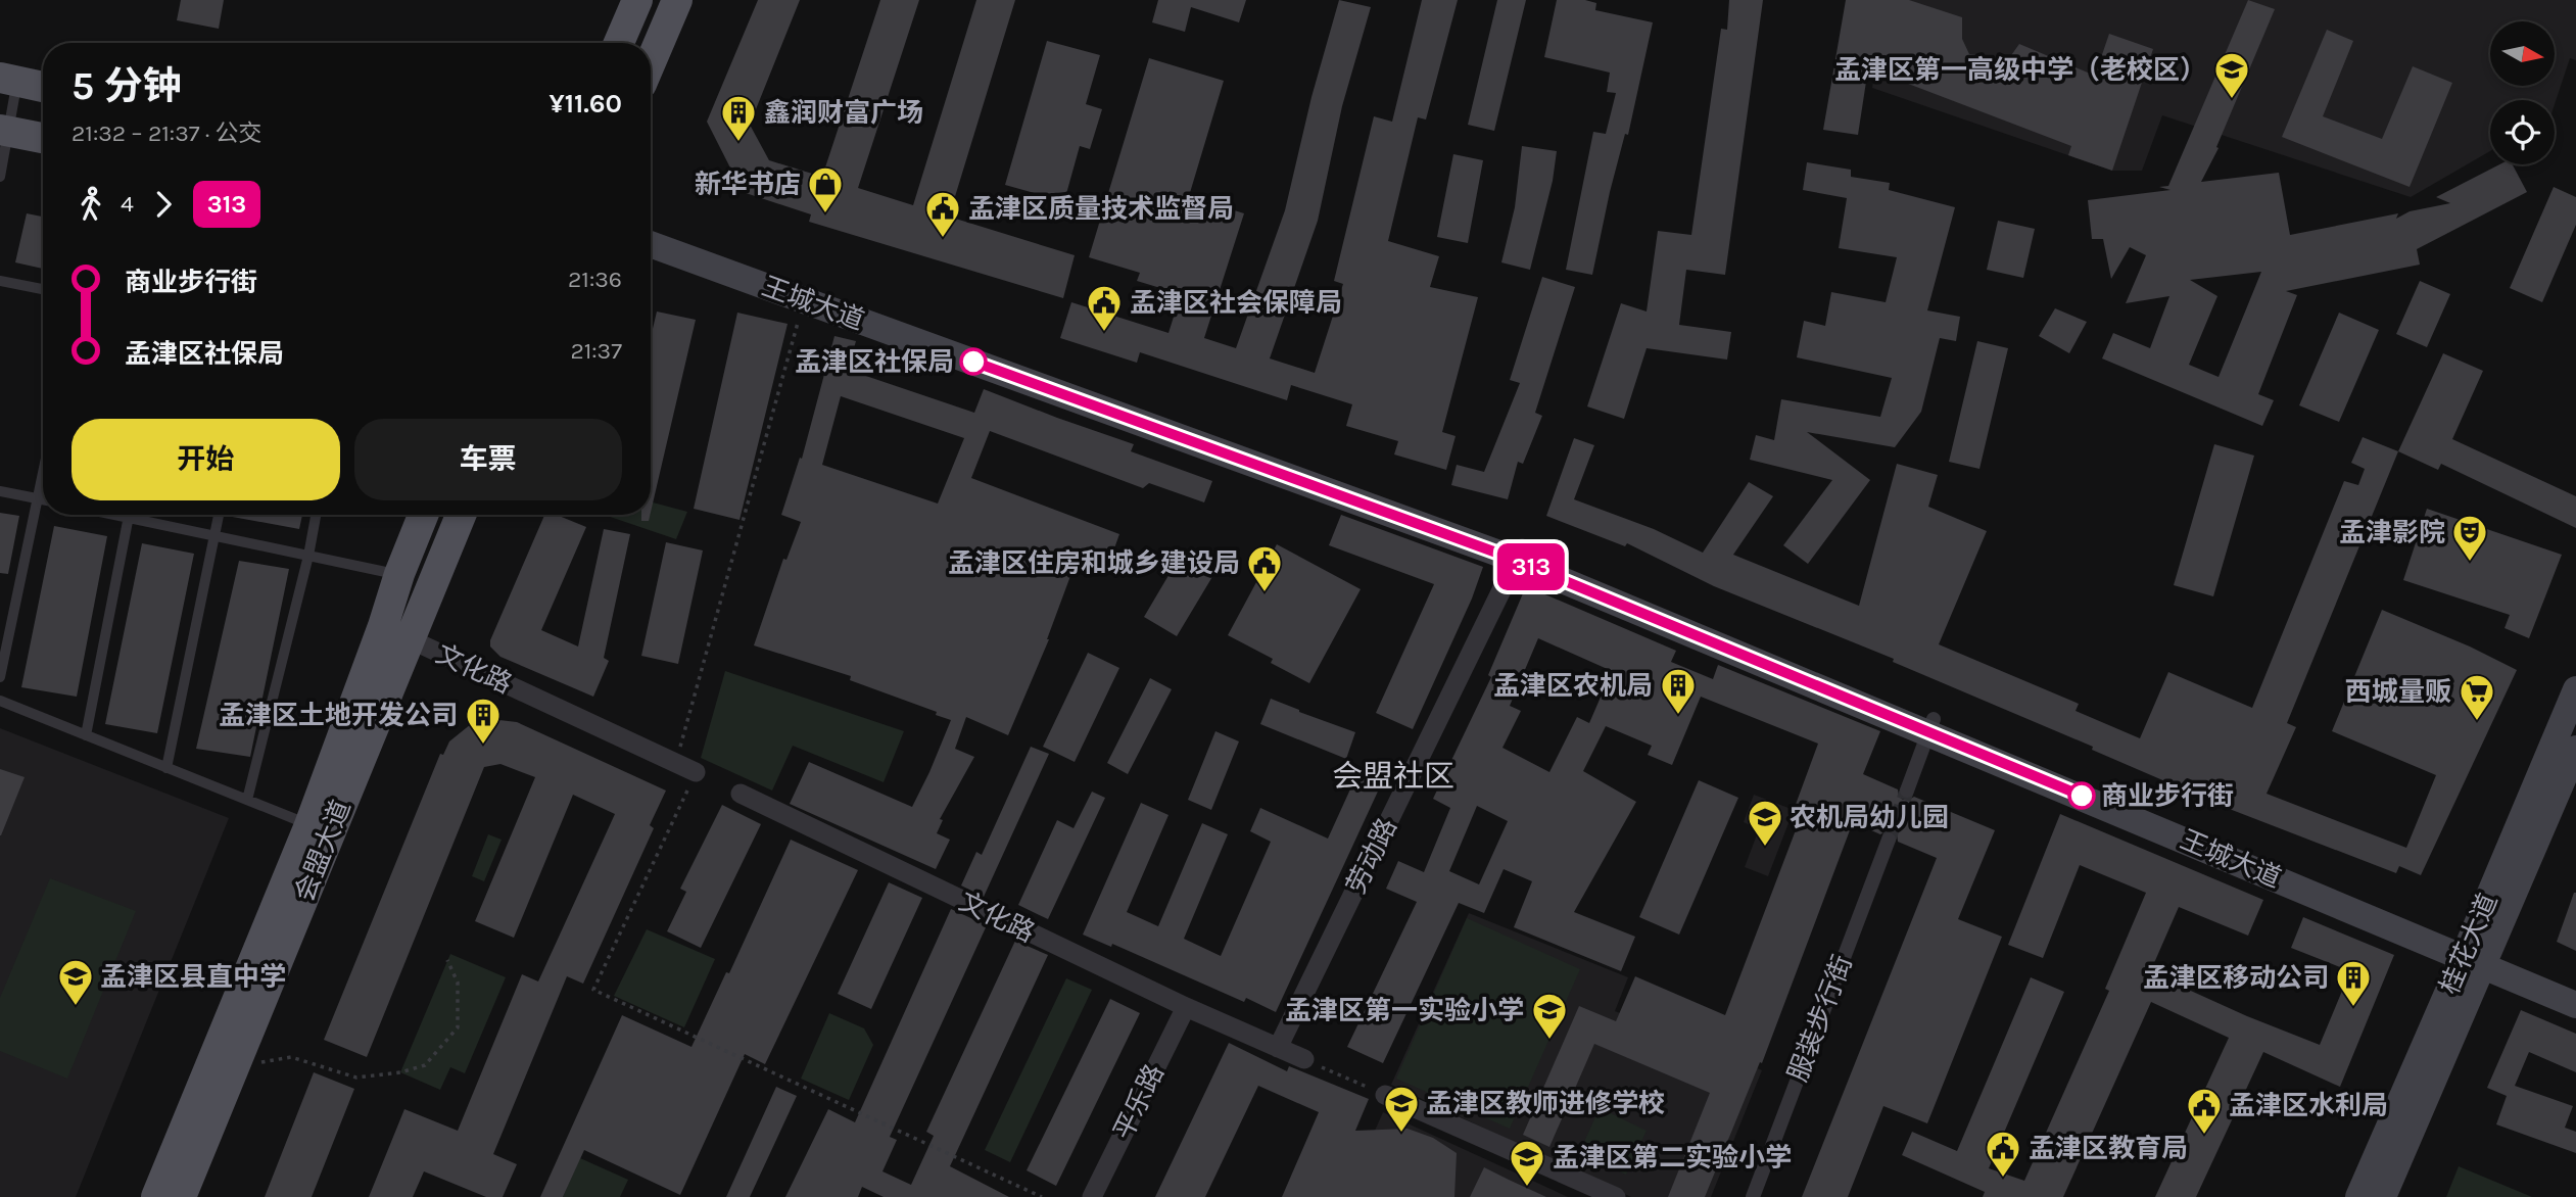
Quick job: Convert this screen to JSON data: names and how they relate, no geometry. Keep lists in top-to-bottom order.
{
  "streets": {
    "main road": ["王城大道", "会盟大道", "桂花大道"],
    "street": [
      "文化路",
      "劳动路",
      "服装步行街",
      "平乐路"
    ]
  },
  "crossings": [
    ["王城大道", "劳动路"],
    ["王城大道", "桂花大道"],
    ["文化路", "会盟大道"],
    ["文化路", "劳动路"],
    ["文化路", "平乐路"]
  ],
  "districts": ["会盟社区"],
  "places": {
    "school or university": [
      "孟津区第一高级中学（老校区）",
      "农机局幼儿园",
      "孟津区县直中学",
      "孟津区第一实验小学",
      "孟津区教师进修学校",
      "孟津区第二实验小学"
    ],
    "building": [
      "鑫润财富广场",
      "孟津区农机局",
      "孟津区土地开发公司",
      "孟津区移动公司"
    ],
    "shop": ["新华书店"],
    "public building": [
      "孟津区质量技术监督局",
      "孟津区社会保障局",
      "孟津区住房和城乡建设局",
      "孟津区水利局",
      "孟津区教育局"
    ],
    "other": ["孟津区社保局", "商业步行街"],
    "theatre": ["孟津影院"],
    "supermarket": ["西城量贩"]
  },
  "lines": ["bus line 313"],
  "north": "right",
  "page": {
    "on_map": "313",
    "heading": ["5 分钟", "21:32 – 21:37 · 公交", "¥11.60"],
    "legs": ["4", "313"],
    "list": [
      {
        "name": "商业步行街",
        "value": "21:36"
      },
      {
        "name": "孟津区社保局",
        "value": "21:37"
      }
    ],
    "buttons": ["开始", "车票"]
  }
}
